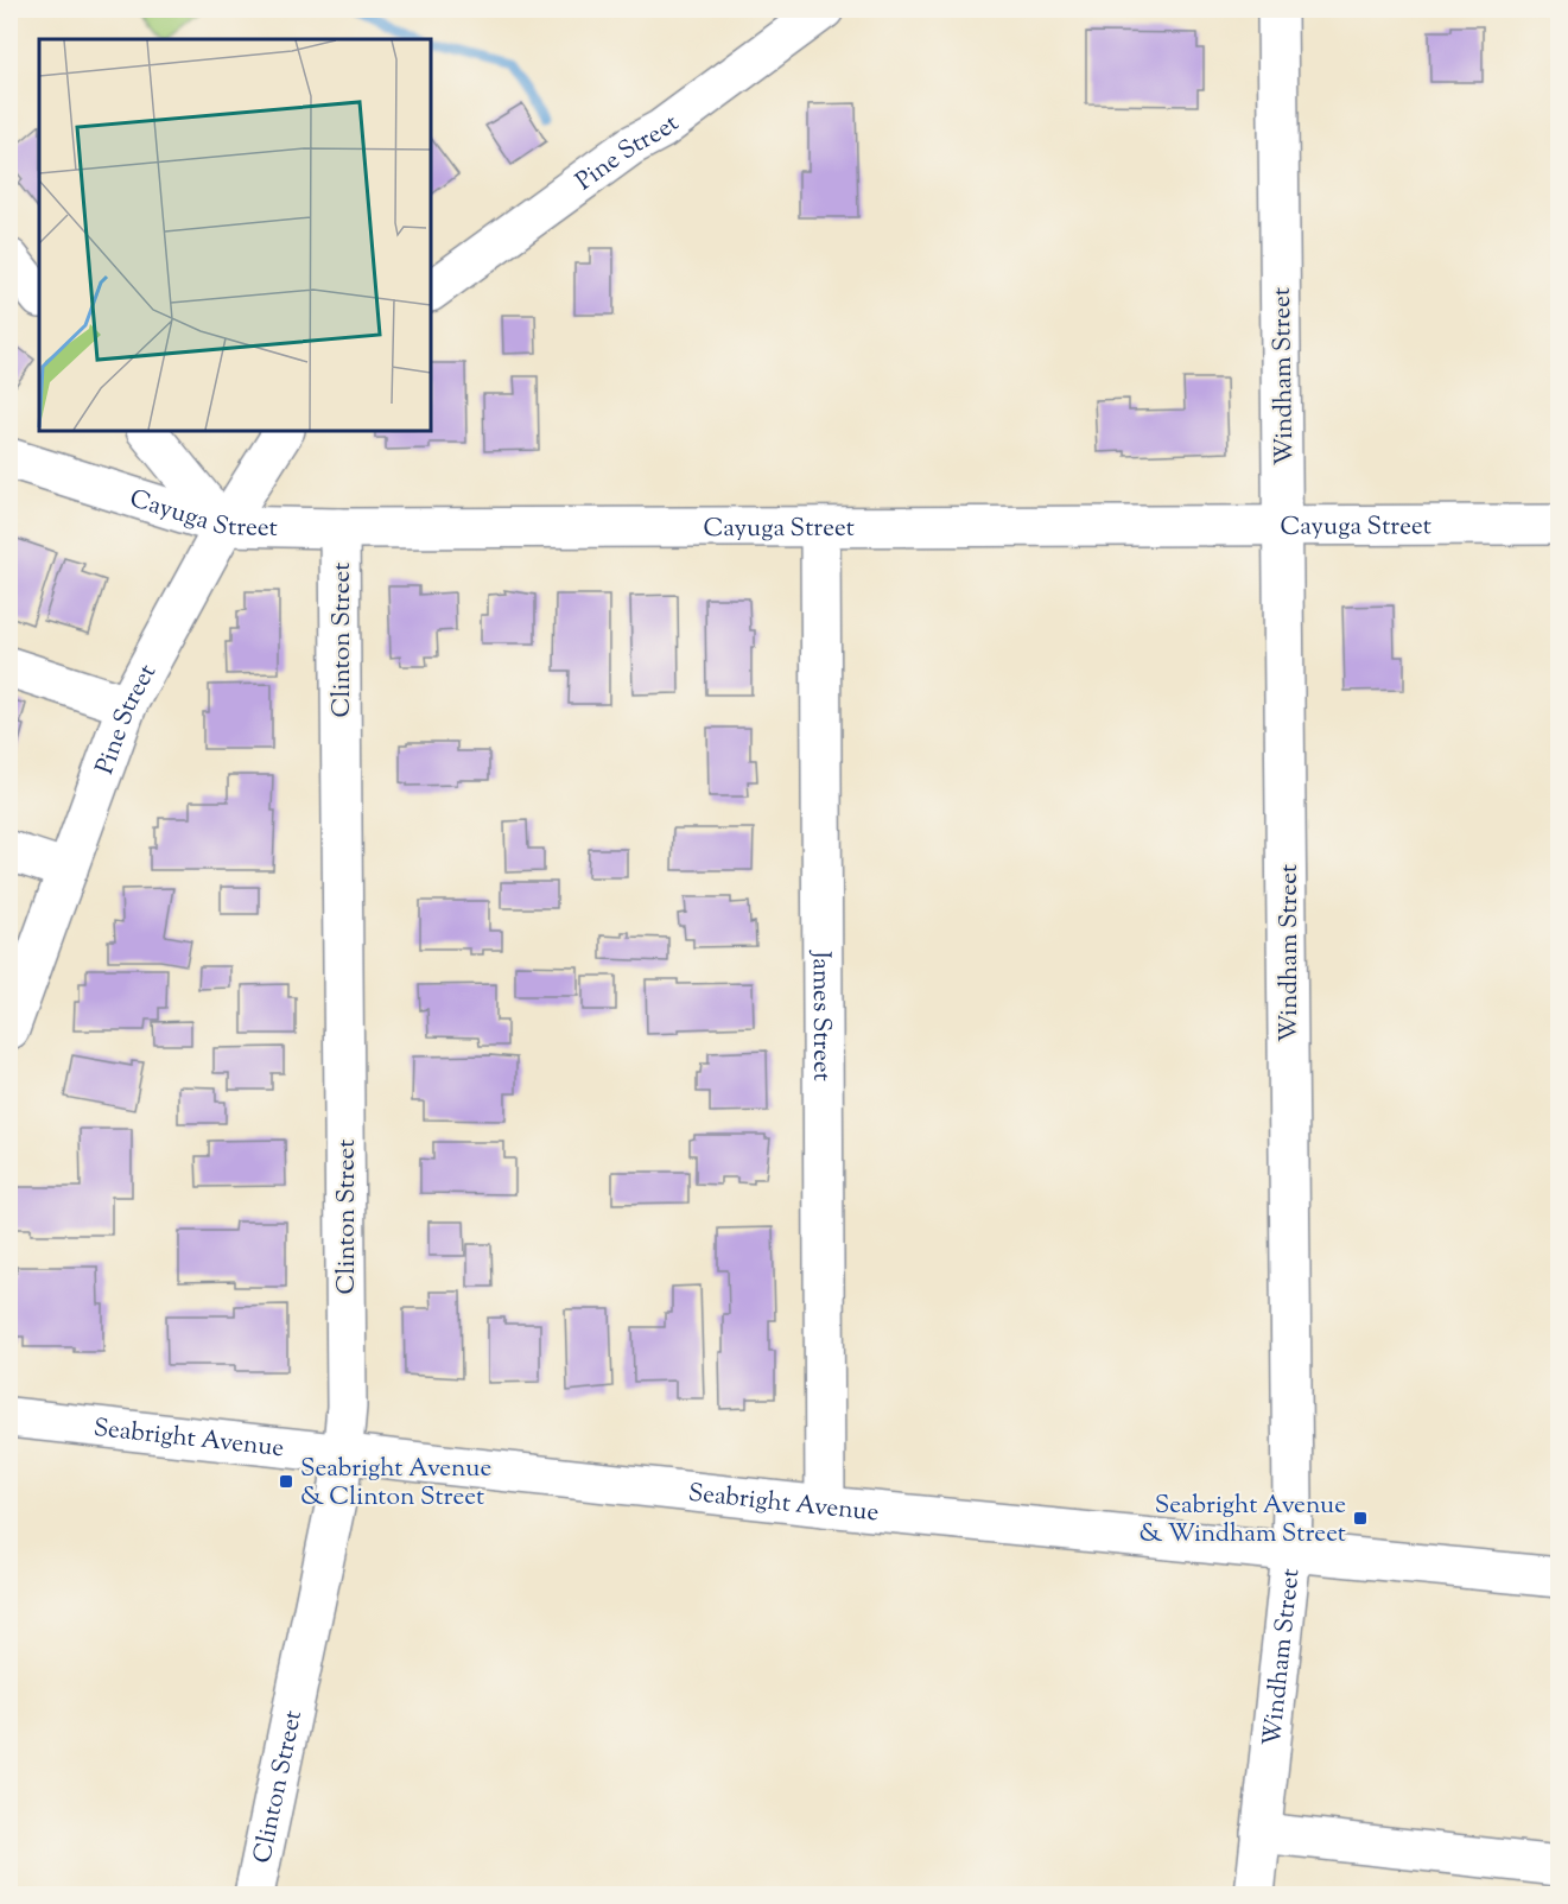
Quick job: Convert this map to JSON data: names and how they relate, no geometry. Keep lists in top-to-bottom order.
{
  "streets": {
    "street": [
      "Pine Street",
      "Windham Street",
      "Cayuga Street",
      "Clinton Street",
      "James Street",
      "Seabright Avenue"
    ]
  },
  "crossings": [
    ["Pine Street", "Cayuga Street"],
    ["Windham Street", "Cayuga Street"],
    ["Windham Street", "Seabright Avenue"],
    ["Cayuga Street", "Clinton Street"],
    ["Cayuga Street", "James Street"],
    ["Clinton Street", "Seabright Avenue"],
    ["James Street", "Seabright Avenue"]
  ],
  "places": {
    "transit": ["Seabright Avenue & Clinton Street", "Seabright Avenue & Windham Street"]
  }
}
